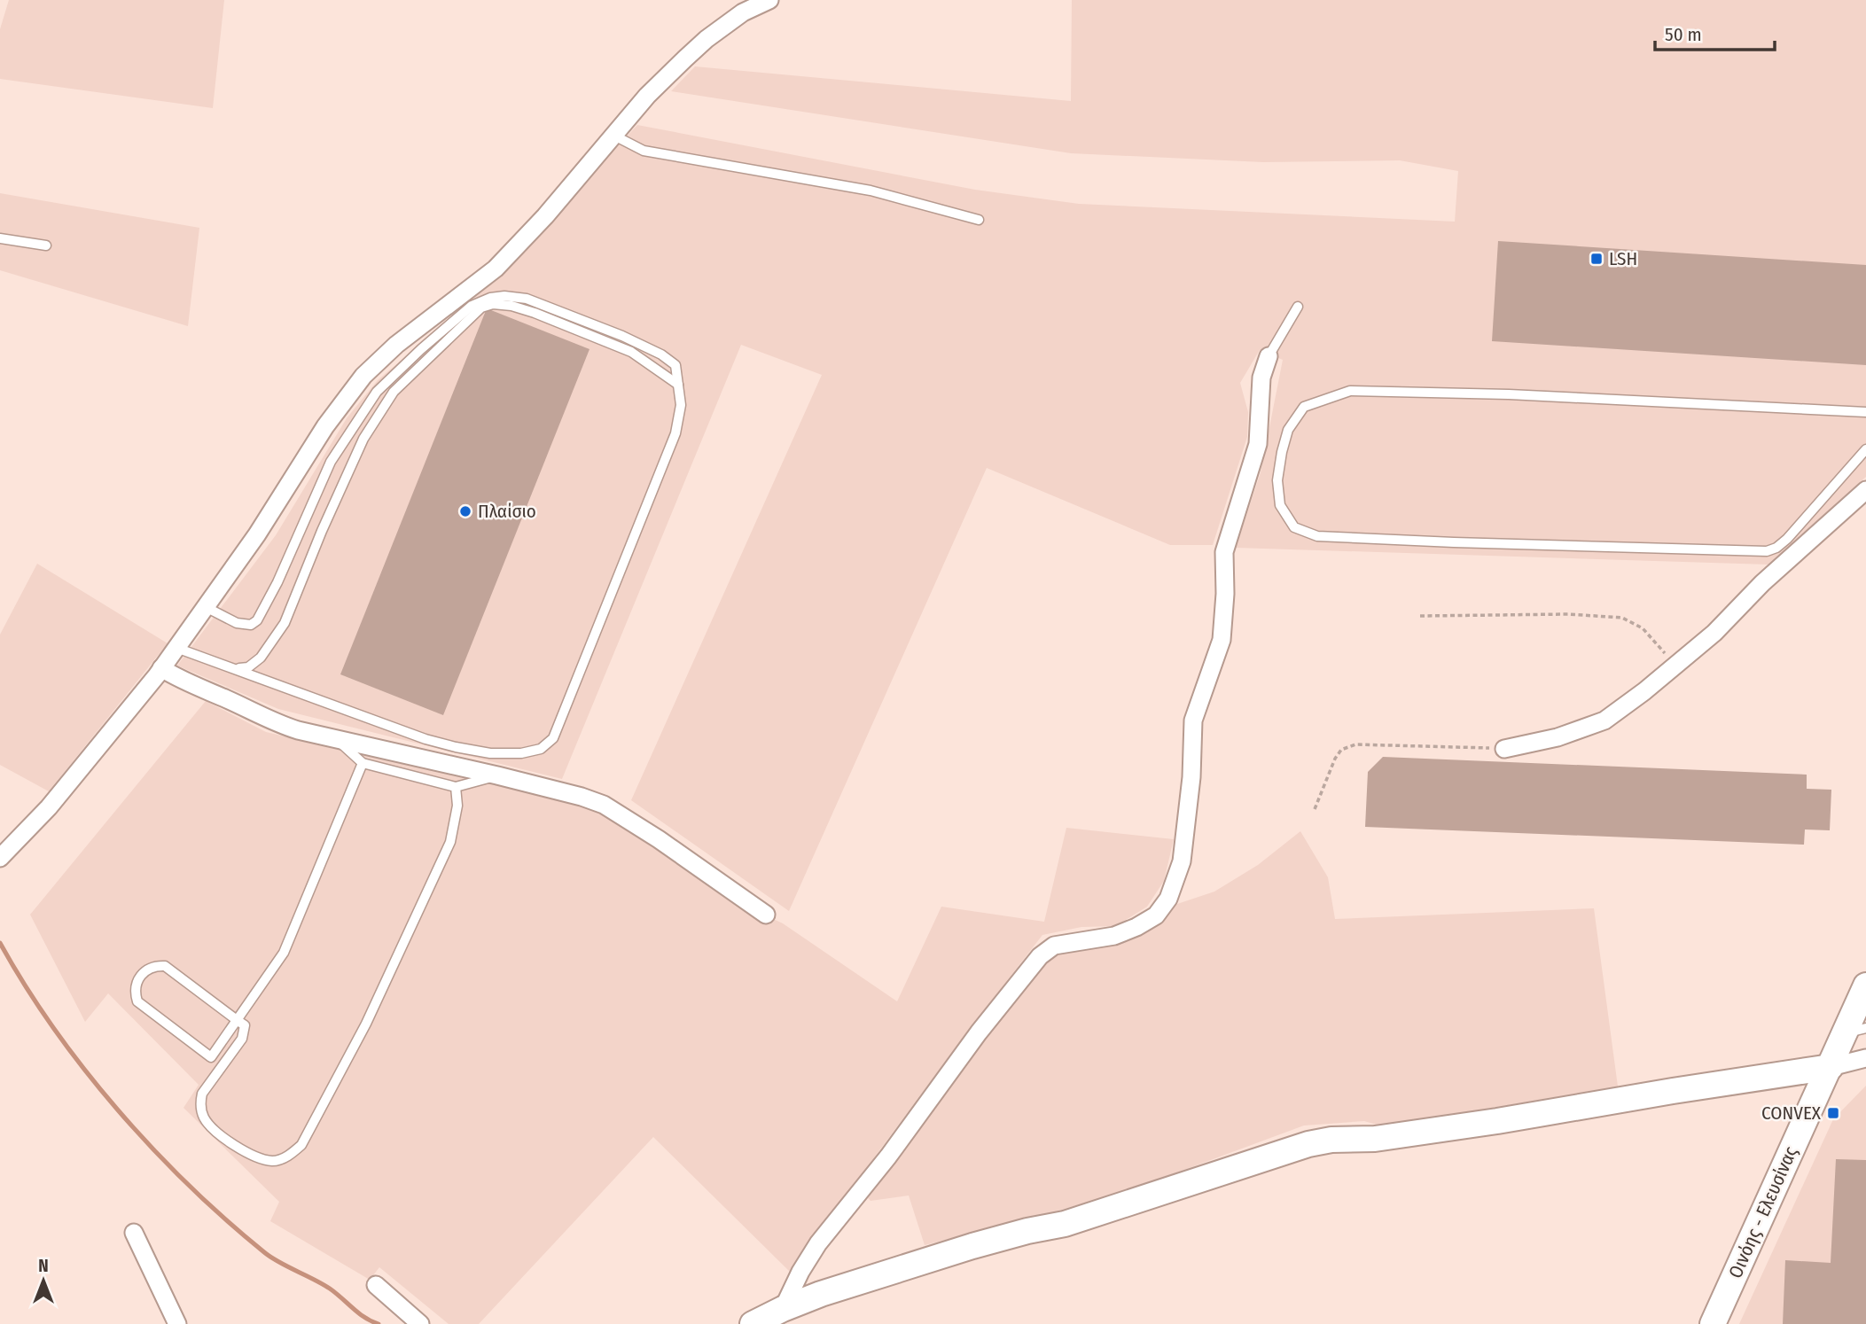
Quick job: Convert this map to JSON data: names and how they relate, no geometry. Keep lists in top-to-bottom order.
{
  "streets": {
    "street": ["Οινόης - Ελευσίνας"]
  },
  "places": {
    "transit": ["LSH", "CONVEX"],
    "other": ["Πλαίσιο"]
  },
  "scale_bar": "50 m",
  "north": "top"
}
